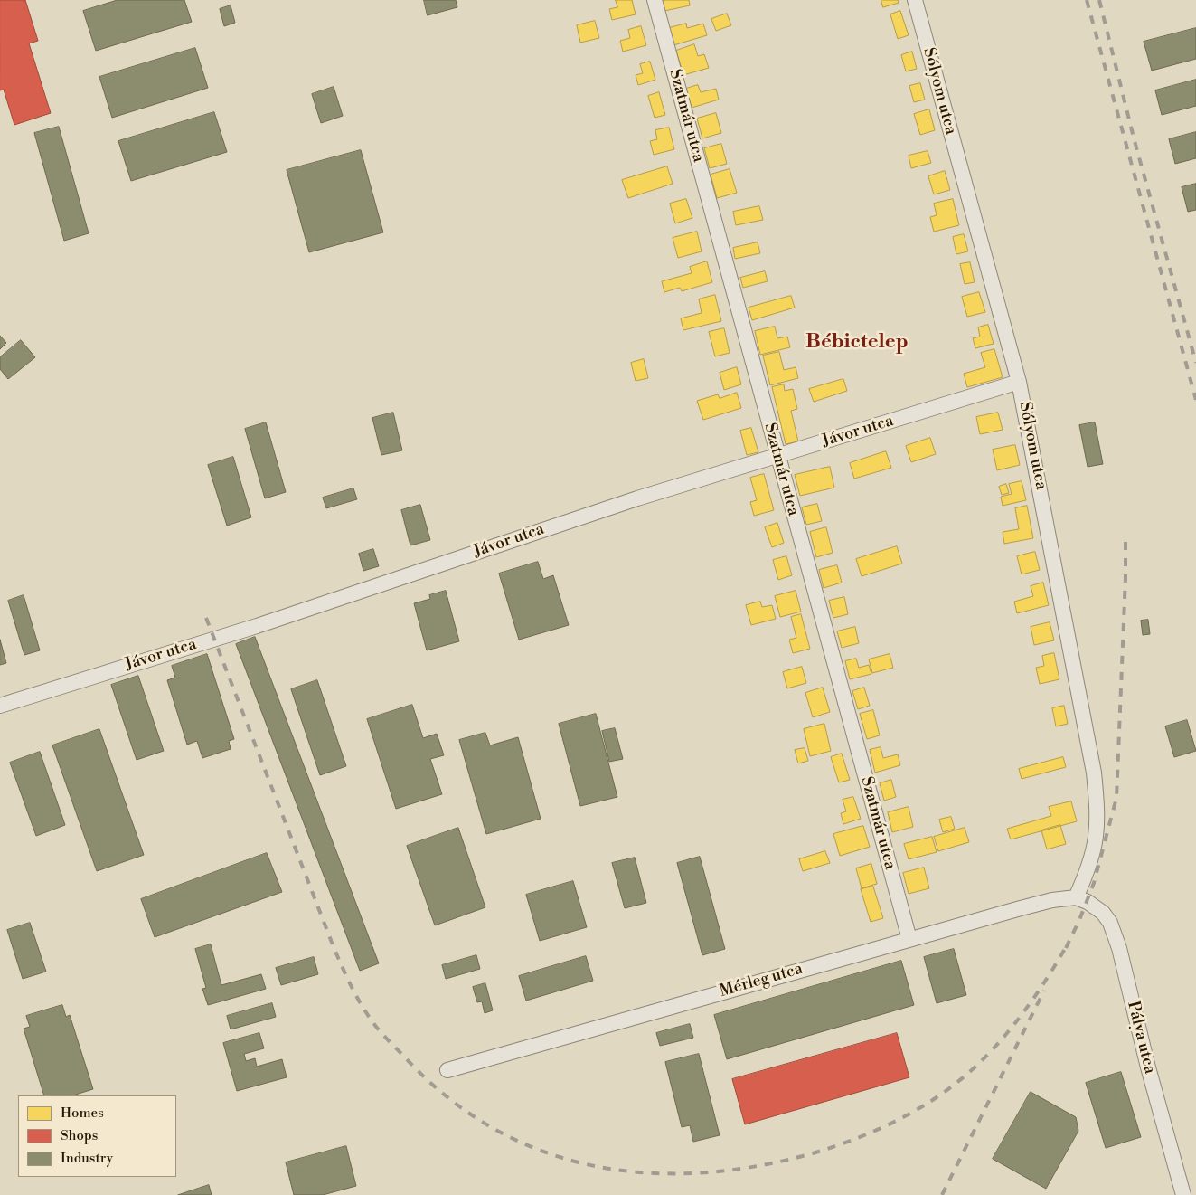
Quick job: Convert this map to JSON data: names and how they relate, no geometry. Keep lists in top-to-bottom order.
{
  "streets": {
    "street": [
      "Sólyom utca",
      "Szatmár utca",
      "Jávor utca",
      "Mérleg utca",
      "Pálya utca"
    ]
  },
  "crossings": [
    ["Sólyom utca", "Jávor utca"],
    ["Sólyom utca", "Mérleg utca"],
    ["Sólyom utca", "Pálya utca"],
    ["Szatmár utca", "Jávor utca"],
    ["Szatmár utca", "Mérleg utca"],
    ["Mérleg utca", "Pálya utca"]
  ],
  "districts": ["Bébictelep"],
  "legend": ["Homes", "Shops", "Industry"]
}
